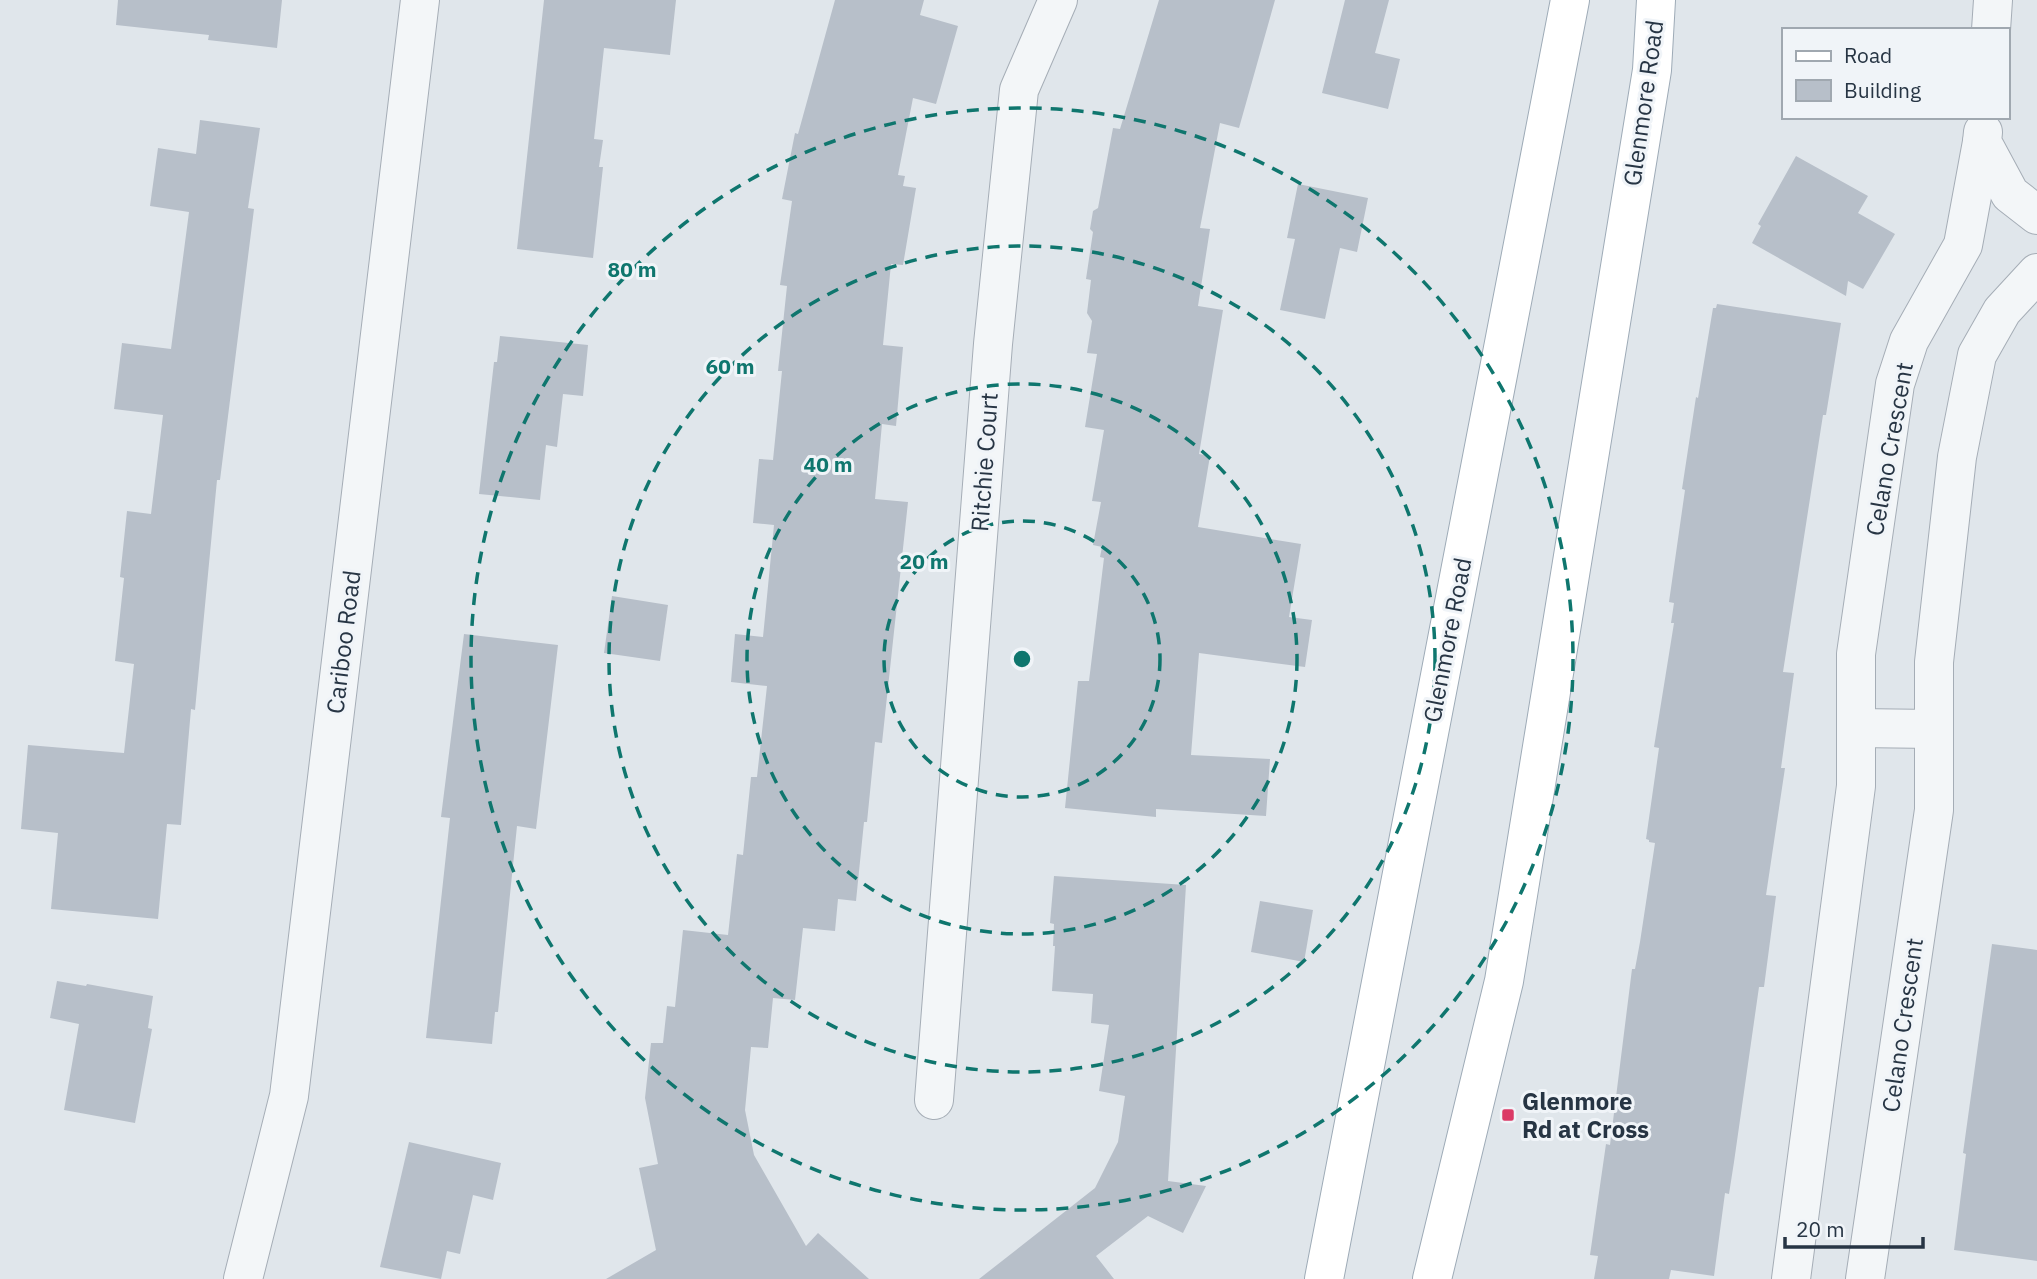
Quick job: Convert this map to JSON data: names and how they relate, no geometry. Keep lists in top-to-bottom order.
{
  "streets": {
    "main road": ["Glenmore Road"],
    "street": ["Celano Crescent", "Ritchie Court", "Cariboo Road"]
  },
  "places": {
    "transit": ["Glenmore Rd at Cross"]
  },
  "legend": ["Road", "Building"],
  "scale_bar": "20 m",
  "rings": [
    "80 m",
    "60 m",
    "40 m",
    "20 m"
  ]
}
